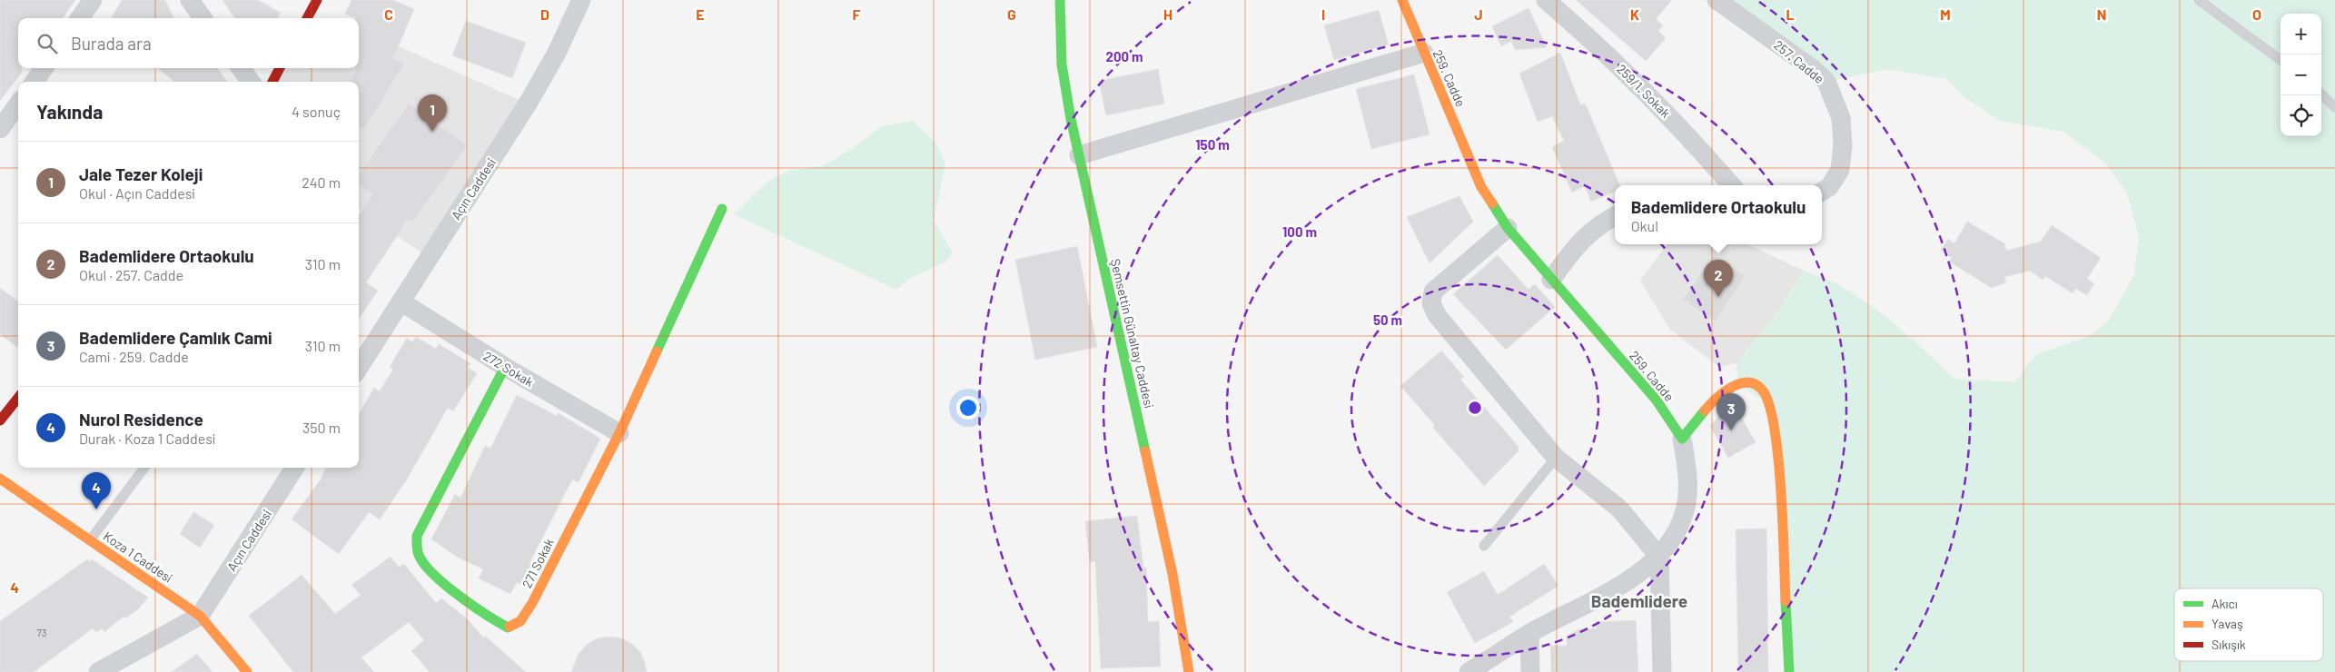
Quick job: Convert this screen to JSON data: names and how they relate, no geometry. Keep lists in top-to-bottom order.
{
  "streets": {
    "street": [
      "257. Cadde",
      "259. Cadde",
      "259/1. Sokak",
      "Açın Caddesi",
      "Şemsettin Günaltay Caddesi",
      "272 Sokak",
      "Koza 1 Caddesi",
      "271 Sokak"
    ]
  },
  "crossings": [
    ["Açın Caddesi", "272 Sokak"],
    ["Açın Caddesi", "Koza 1 Caddesi"],
    ["272 Sokak", "271 Sokak"]
  ],
  "districts": ["Bademlidere"],
  "house_numbers": ["73"],
  "legend": ["Akıcı", "Yavaş", "Sıkışık"],
  "page": {
    "map_buttons": ["+", "−"],
    "search": "Burada ara",
    "heading": ["Yakında", "4 sonuç"],
    "pins": [
      "1",
      "2",
      "3",
      "4"
    ],
    "list": [
      {
        "mark": "1",
        "name": "Jale Tezer Koleji",
        "note": "Okul · Açın Caddesi",
        "value": "240 m"
      },
      {
        "mark": "2",
        "name": "Bademlidere Ortaokulu",
        "note": "Okul · 257. Cadde",
        "value": "310 m"
      },
      {
        "mark": "3",
        "name": "Bademlidere Çamlık Cami",
        "note": "Cami · 259. Cadde",
        "value": "310 m"
      },
      {
        "mark": "4",
        "name": "Nurol Residence",
        "note": "Durak · Koza 1 Caddesi",
        "value": "350 m"
      }
    ],
    "popup": ["Bademlidere Ortaokulu", "Okul"]
  },
  "grid": {
    "columns": [
      "C",
      "D",
      "E",
      "F",
      "G",
      "H",
      "I",
      "J",
      "K",
      "L",
      "M",
      "N",
      "O"
    ],
    "rows": ["4"]
  },
  "rings": [
    "200 m",
    "150 m",
    "100 m",
    "50 m"
  ]
}
